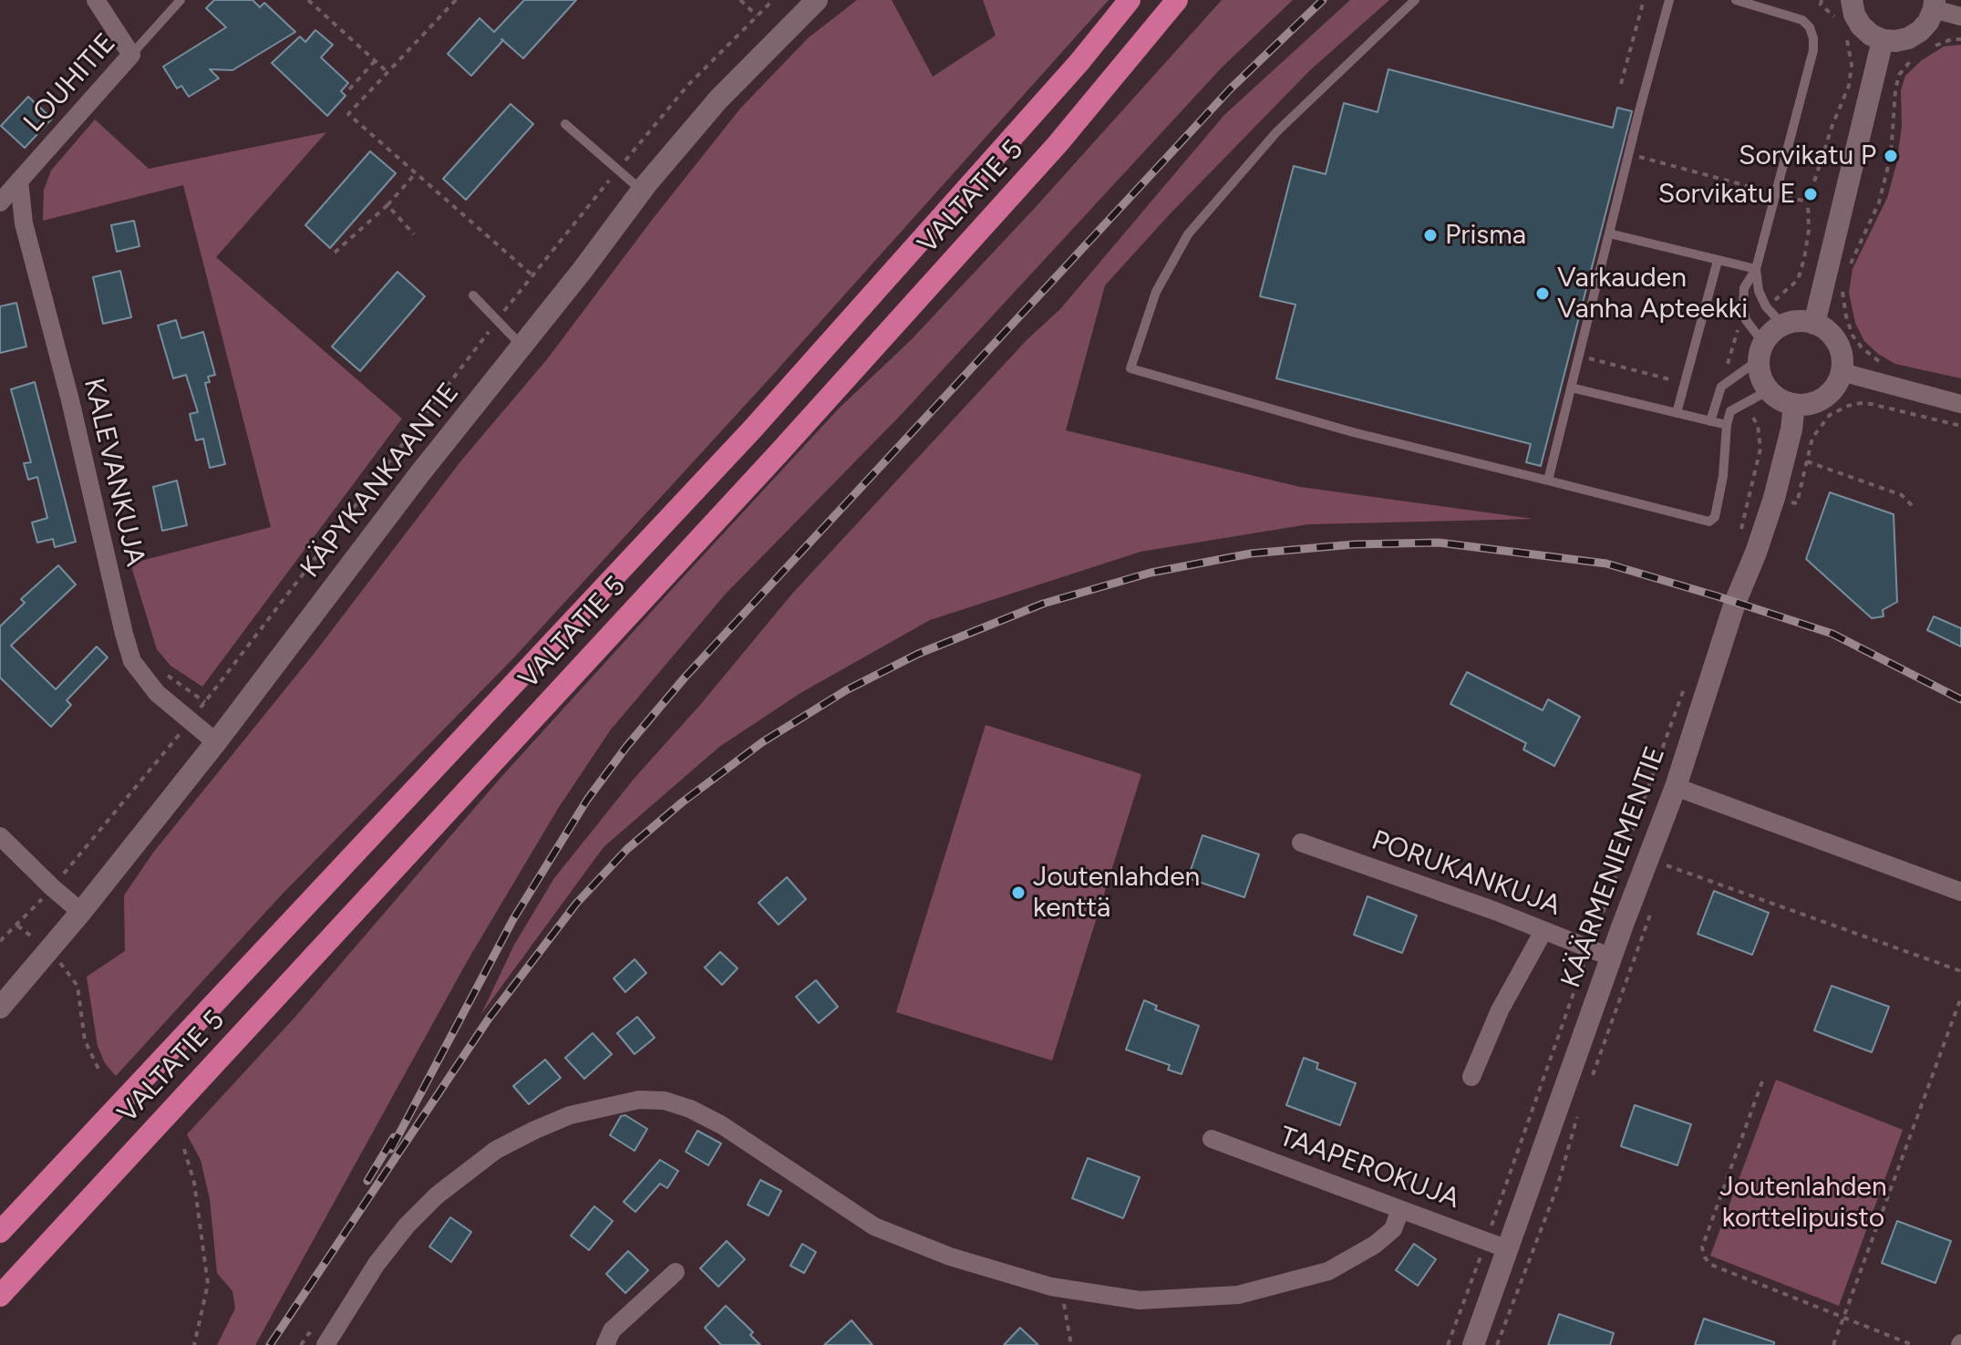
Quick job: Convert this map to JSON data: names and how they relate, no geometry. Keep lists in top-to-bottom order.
{
  "streets": {
    "highway": ["VALTATIE 5"],
    "street": [
      "LOUHITIE",
      "KALEVANKUJA",
      "KÄPYKANKAANTIE",
      "KÄÄRMENIEMENTIE",
      "PORUKANKUJA",
      "TAAPEROKUJA"
    ]
  },
  "crossings": [
    ["LOUHITIE", "KALEVANKUJA"],
    ["KALEVANKUJA", "KÄPYKANKAANTIE"],
    ["KÄÄRMENIEMENTIE", "PORUKANKUJA"],
    ["KÄÄRMENIEMENTIE", "TAAPEROKUJA"]
  ],
  "parks": ["Joutenlahden korttelipuisto"],
  "places": [
    "Sorvikatu P",
    "Sorvikatu E",
    "Prisma",
    "Varkauden Vanha Apteekki",
    "Joutenlahden kenttä"
  ]
}
